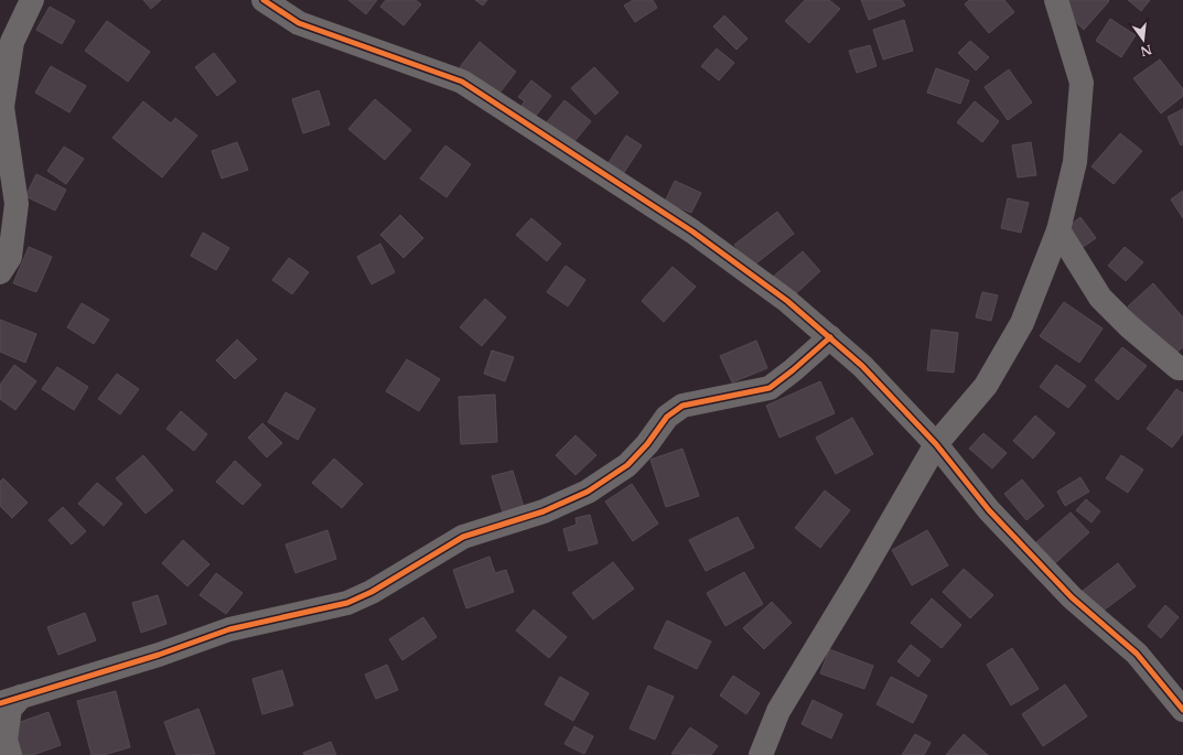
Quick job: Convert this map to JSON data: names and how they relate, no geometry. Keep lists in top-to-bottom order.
{
  "north": "bottom"
}
